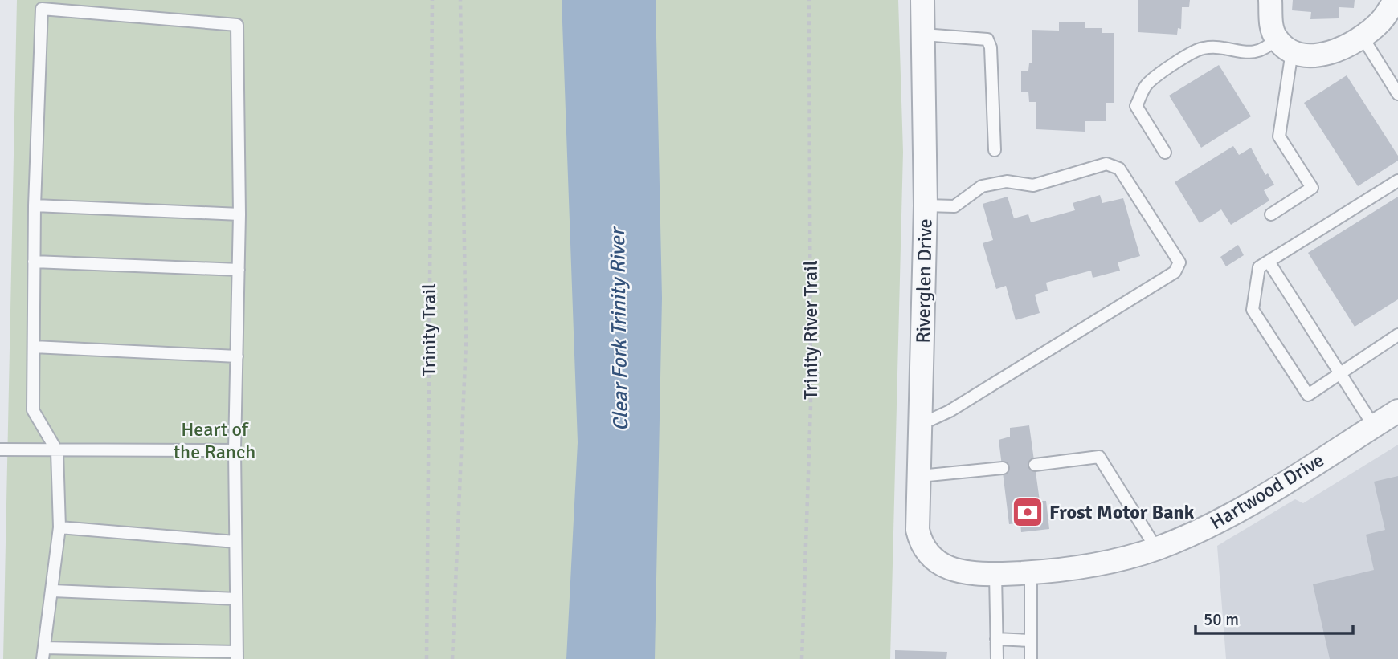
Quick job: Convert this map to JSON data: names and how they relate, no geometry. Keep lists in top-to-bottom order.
{
  "streets": {
    "street": ["Riverglen Drive", "Hartwood Drive"],
    "path": ["Trinity Trail", "Trinity River Trail"]
  },
  "crossings": [
    ["Riverglen Drive", "Hartwood Drive"]
  ],
  "water": ["Clear Fork Trinity River"],
  "parks": ["Heart of the Ranch"],
  "places": {
    "bank": ["Frost Motor Bank"]
  },
  "scale_bar": "50 m"
}
